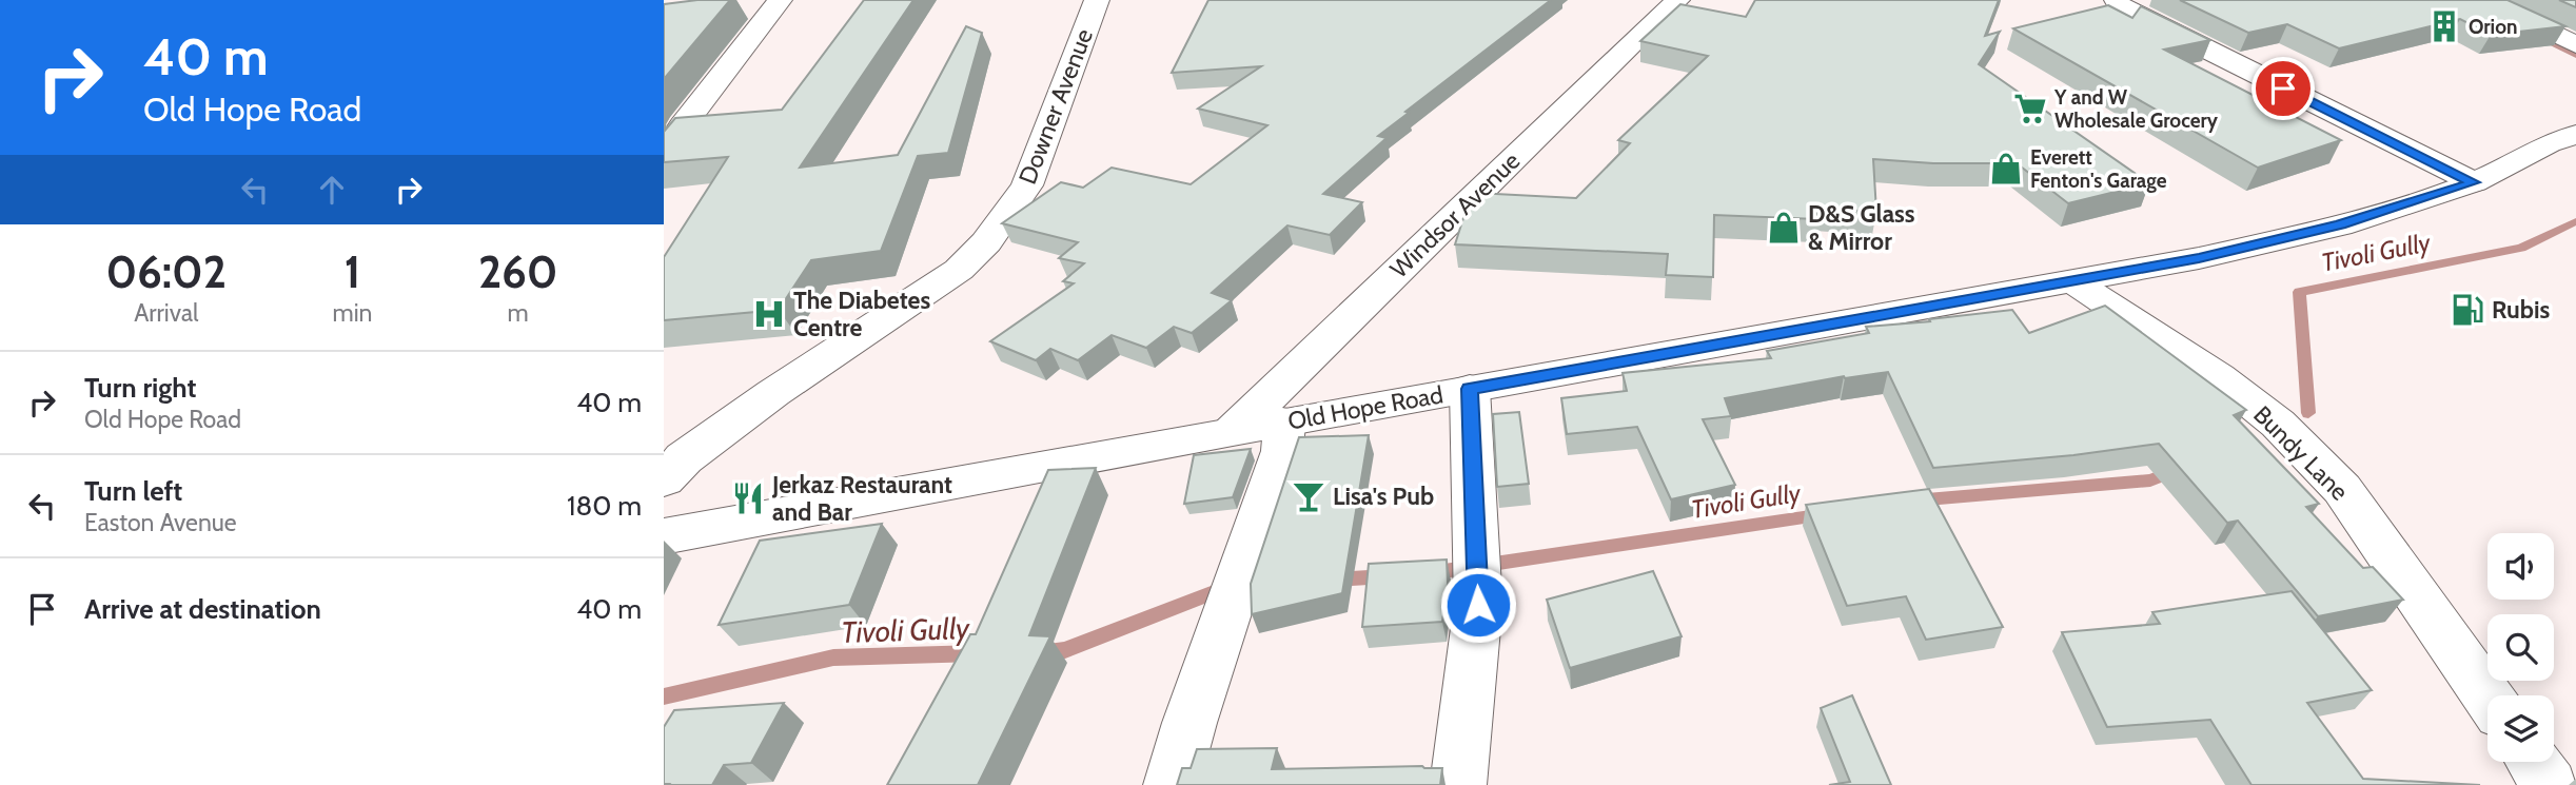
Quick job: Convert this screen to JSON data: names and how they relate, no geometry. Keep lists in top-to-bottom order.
{
  "streets": {
    "street": [
      "Downer Avenue",
      "Windsor Avenue",
      "Old Hope Road",
      "Bundy Lane"
    ]
  },
  "crossings": [
    ["Windsor Avenue", "Old Hope Road"],
    ["Old Hope Road", "Bundy Lane"]
  ],
  "water": ["Tivoli Gully"],
  "places": {
    "building": ["Orion"],
    "supermarket": ["Y and W Wholesale Grocery"],
    "shop": ["Everett Fenton's Garage", "D&S Glass & Mirror"],
    "fuel station": ["Rubis"],
    "hospital": ["The Diabetes Centre"],
    "bar": ["Lisa's Pub"],
    "restaurant": ["Jerkaz Restaurant and Bar"]
  },
  "page": {
    "turn": ["40 m", "Old Hope Road"],
    "eta": [
      "06:02",
      "Arrival",
      "1",
      "min",
      "260",
      "m"
    ],
    "list": [
      {
        "name": "Turn right",
        "note": "Old Hope Road",
        "value": "40 m"
      },
      {
        "name": "Turn left",
        "note": "Easton Avenue",
        "value": "180 m"
      },
      {
        "name": "Arrive at destination",
        "value": "40 m"
      }
    ]
  }
}
